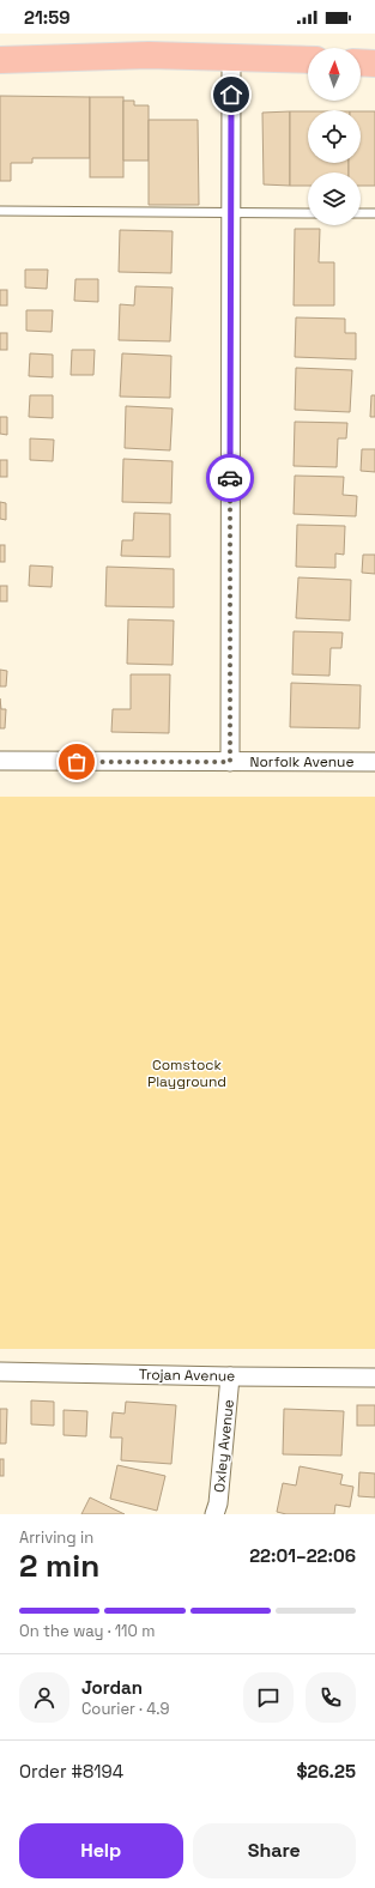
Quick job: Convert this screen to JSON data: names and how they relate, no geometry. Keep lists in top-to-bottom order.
{
  "streets": {
    "street": ["Norfolk Avenue", "Trojan Avenue", "Oxley Avenue"]
  },
  "crossings": [
    ["Trojan Avenue", "Oxley Avenue"]
  ],
  "parks": ["Comstock Playground"],
  "north": "top",
  "page": {
    "status": "21:59",
    "heading": ["2 min", "Arriving in", "22:01–22:06"],
    "panel": [
      "Jordan",
      "Courier · 4.9",
      "Order #8194",
      "$26.25"
    ],
    "bar": "On the way · 110 m",
    "buttons": ["Help", "Share"]
  }
}
